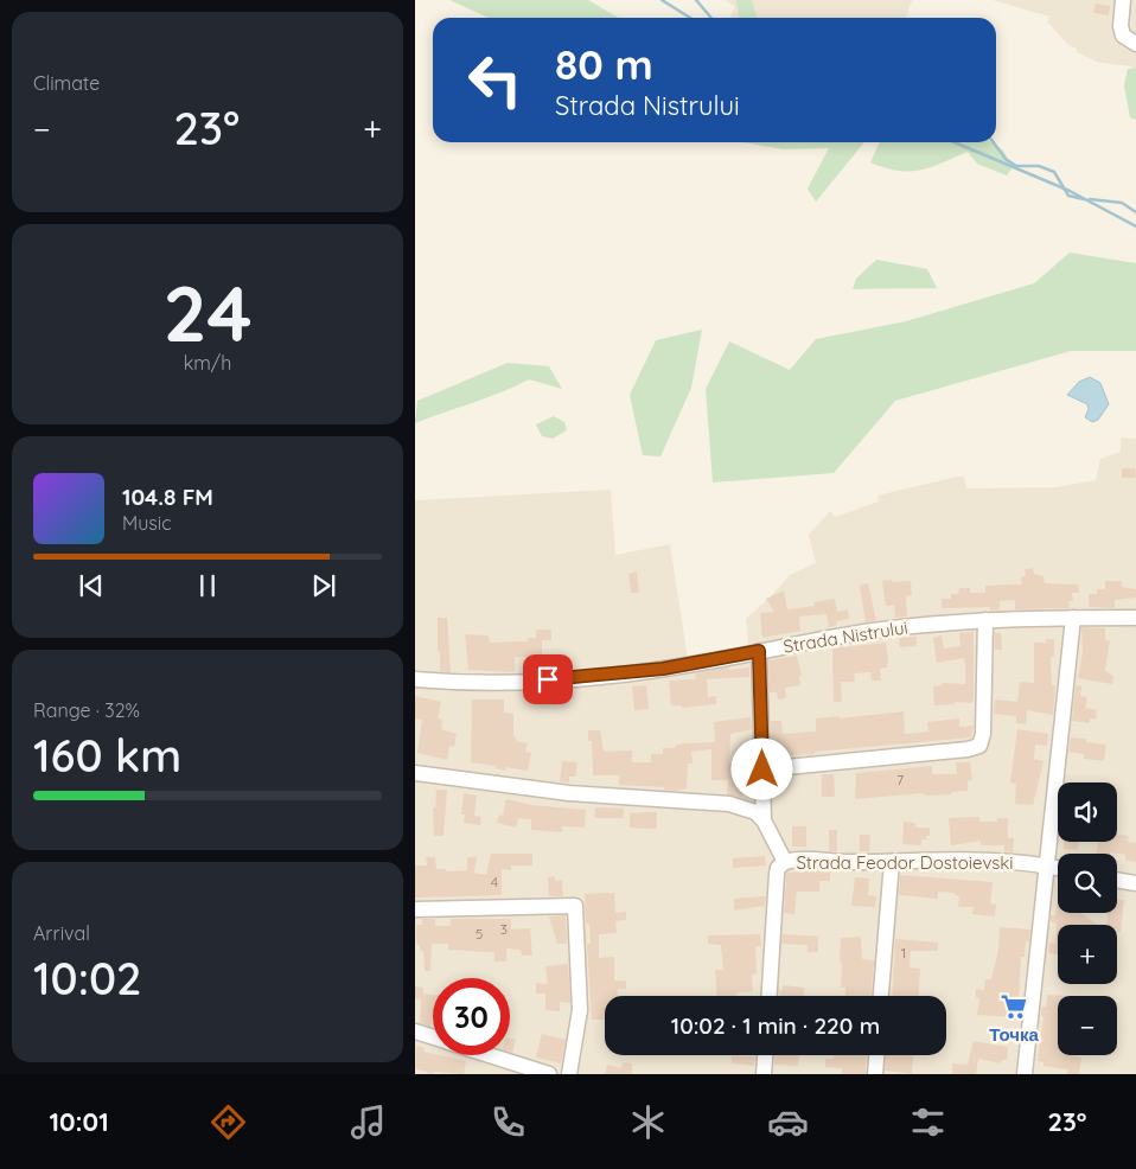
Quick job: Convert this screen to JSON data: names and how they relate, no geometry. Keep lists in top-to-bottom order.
{
  "streets": {
    "street": ["Strada Nistrului", "Strada Feodor Dostoievski"]
  },
  "places": {
    "supermarket": ["Точка"]
  },
  "house_numbers": [
    "7",
    "4",
    "3",
    "5",
    "1"
  ],
  "page": {
    "tile": [
      "Climate",
      ["24", "km/h"],
      ["Range · 32%", "160 km"],
      ["Arrival", "10:02"]
    ],
    "turn": ["80 m", "Strada Nistrului"],
    "heat": ["−", "23°", "+"],
    "song": ["104.8 FM", "Music"],
    "map_buttons": ["+", "−"],
    "limit": "30",
    "trip": "10:02 · 1 min · 220 m",
    "tabs": ["10:01", "23°"]
  }
}
